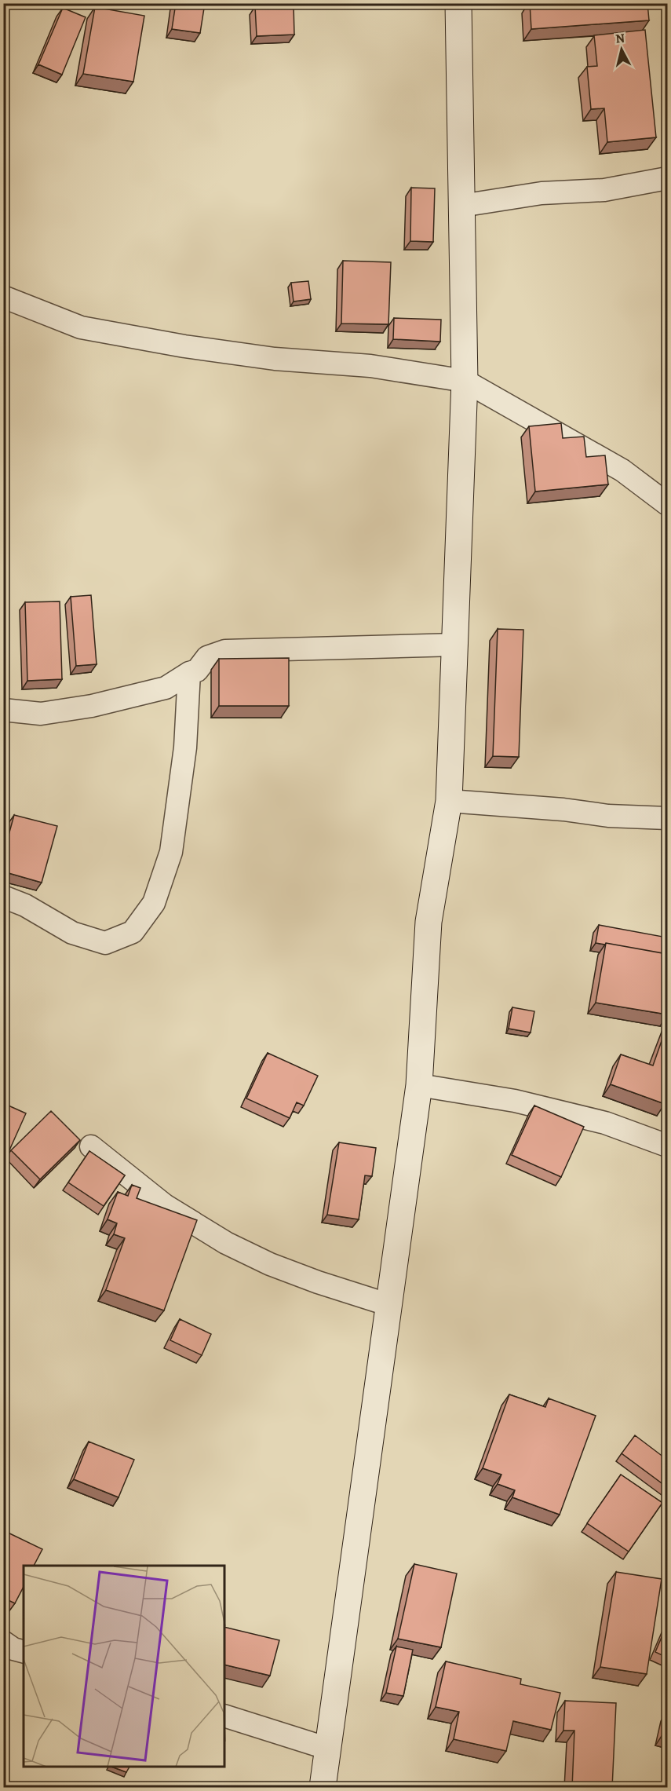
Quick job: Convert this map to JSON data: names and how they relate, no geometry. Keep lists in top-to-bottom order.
{
  "north": "top"
}
